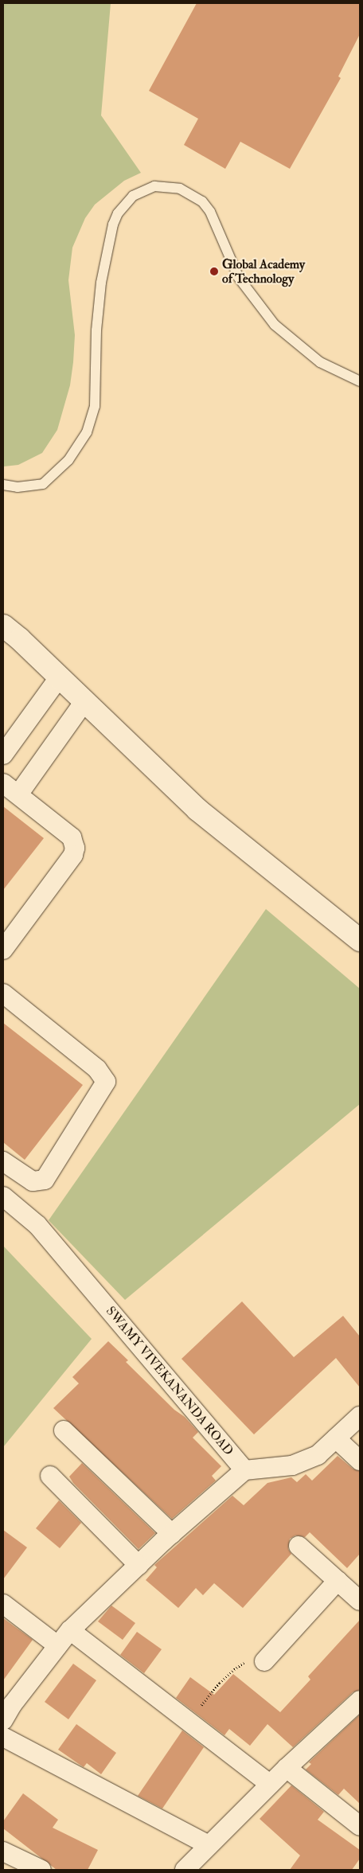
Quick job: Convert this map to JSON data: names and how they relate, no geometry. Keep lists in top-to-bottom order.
{
  "streets": {
    "street": ["SWAMY VIVEKANANDA ROAD"]
  },
  "places": ["Global Academy of Technology"]
}
